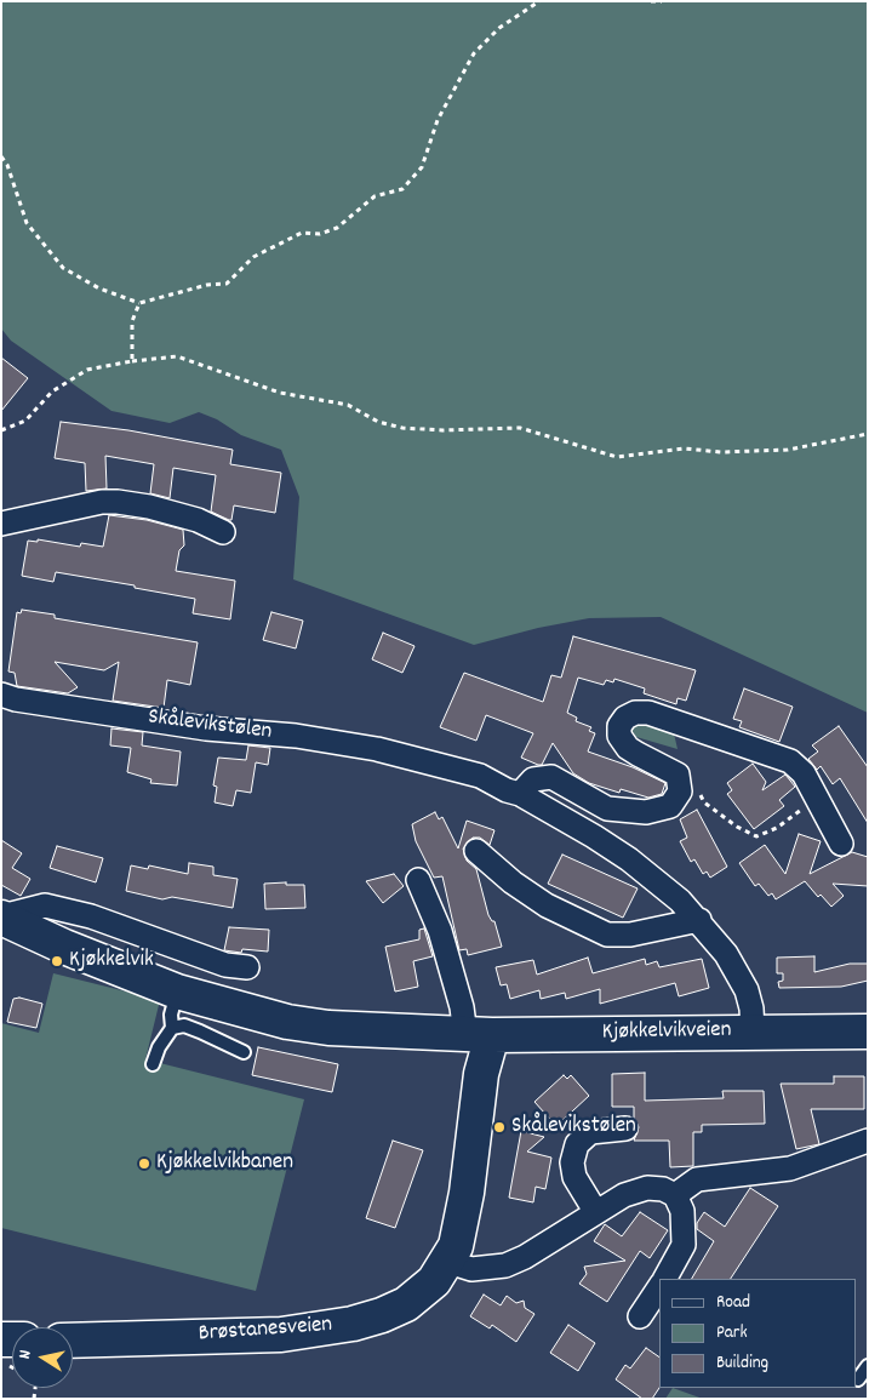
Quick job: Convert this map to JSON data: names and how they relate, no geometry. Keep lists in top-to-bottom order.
{
  "streets": {
    "main road": ["Kjøkkelvikveien", "Brøstanesveien"],
    "street": ["Skålevikstølen"]
  },
  "crossings": [
    ["Skålevikstølen", "Kjøkkelvikveien"],
    ["Kjøkkelvikveien", "Brøstanesveien"]
  ],
  "places": ["Kjøkkelvik", "Skålevikstølen", "Kjøkkelvikbanen"],
  "legend": ["Road", "Park", "Building"],
  "north": "left"
}
